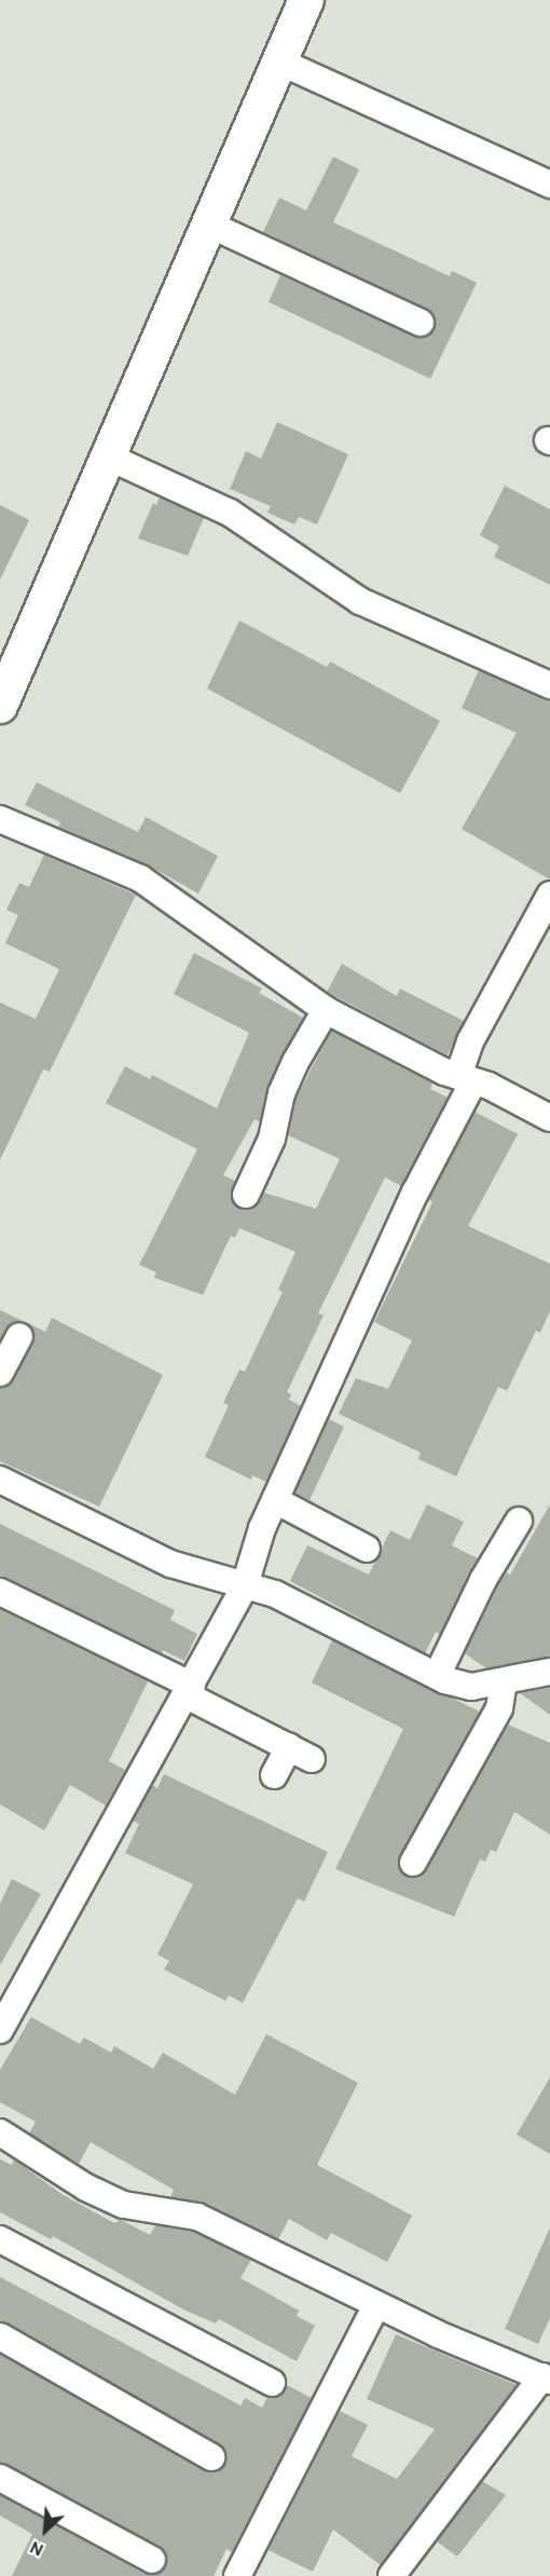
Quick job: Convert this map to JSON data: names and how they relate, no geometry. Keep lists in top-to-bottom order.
{
  "north": "bottom left"
}
